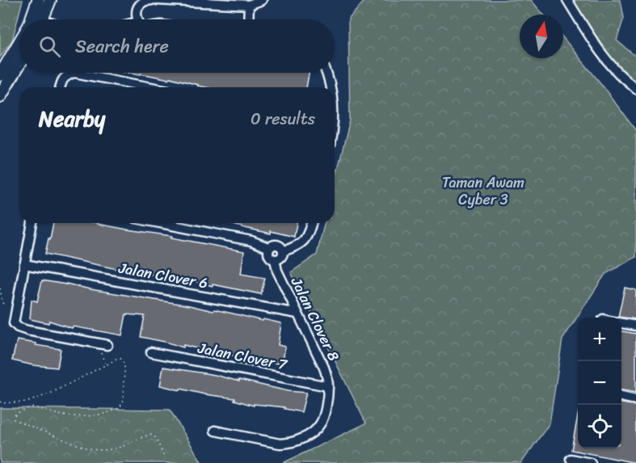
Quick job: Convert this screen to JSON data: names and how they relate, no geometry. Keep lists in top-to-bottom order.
{
  "streets": {
    "street": ["Jalan Clover 6", "Jalan Clover 8", "Jalan Clover 7"]
  },
  "crossings": [
    ["Jalan Clover 6", "Jalan Clover 8"],
    ["Jalan Clover 8", "Jalan Clover 7"]
  ],
  "parks": ["Taman Awam Cyber 3"],
  "north": "top",
  "page": {
    "search": "Search here",
    "heading": ["Nearby", "0 results"],
    "map_buttons": ["+", "−"]
  }
}
